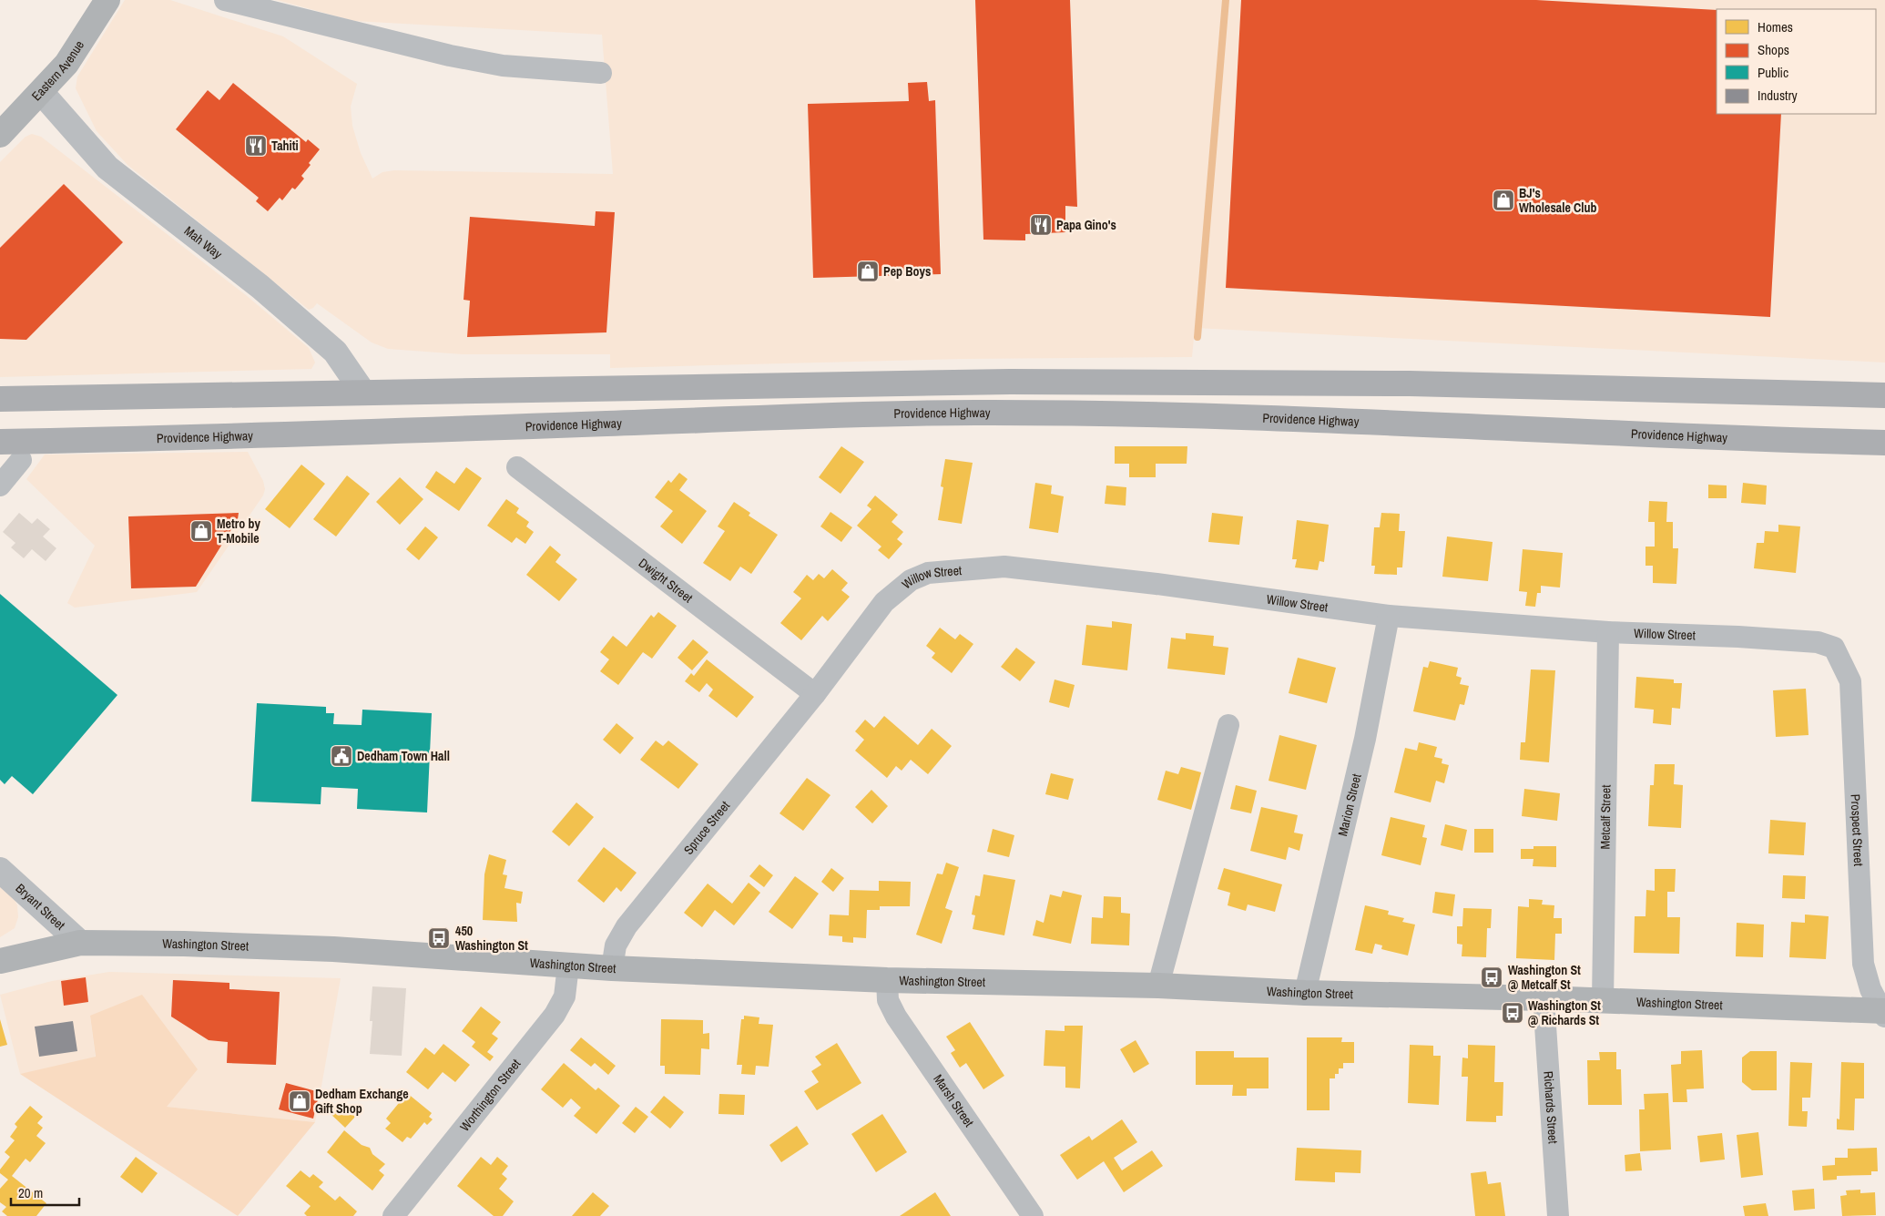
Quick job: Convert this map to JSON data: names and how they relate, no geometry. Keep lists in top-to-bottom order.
{
  "streets": {
    "highway": ["Providence Highway"],
    "main road": ["Eastern Avenue", "Washington Street"],
    "street": [
      "Mah Way",
      "Willow Street",
      "Dwight Street",
      "Marion Street",
      "Metcalf Street",
      "Spruce Street",
      "Prospect Street",
      "Bryant Street",
      "Worthington Street",
      "Marsh Street",
      "Richards Street"
    ]
  },
  "crossings": [
    ["Eastern Avenue", "Mah Way"],
    ["Willow Street", "Dwight Street"],
    ["Willow Street", "Marion Street"],
    ["Willow Street", "Metcalf Street"],
    ["Willow Street", "Spruce Street"],
    ["Willow Street", "Prospect Street"],
    ["Dwight Street", "Spruce Street"],
    ["Marion Street", "Washington Street"],
    ["Metcalf Street", "Washington Street"],
    ["Spruce Street", "Washington Street"],
    ["Prospect Street", "Washington Street"],
    ["Bryant Street", "Washington Street"],
    ["Washington Street", "Worthington Street"],
    ["Washington Street", "Marsh Street"],
    ["Washington Street", "Richards Street"]
  ],
  "places": {
    "restaurant": ["Tahiti", "Papa Gino's"],
    "shop": [
      "BJ's Wholesale Club",
      "Pep Boys",
      "Metro by T-Mobile",
      "Dedham Exchange Gift Shop"
    ],
    "public building": ["Dedham Town Hall"],
    "bus stop": ["450 Washington St", "Washington St @ Metcalf St", "Washington St @ Richards St"]
  },
  "legend": [
    "Homes",
    "Shops",
    "Public",
    "Industry"
  ],
  "scale_bar": "20 m"
}
